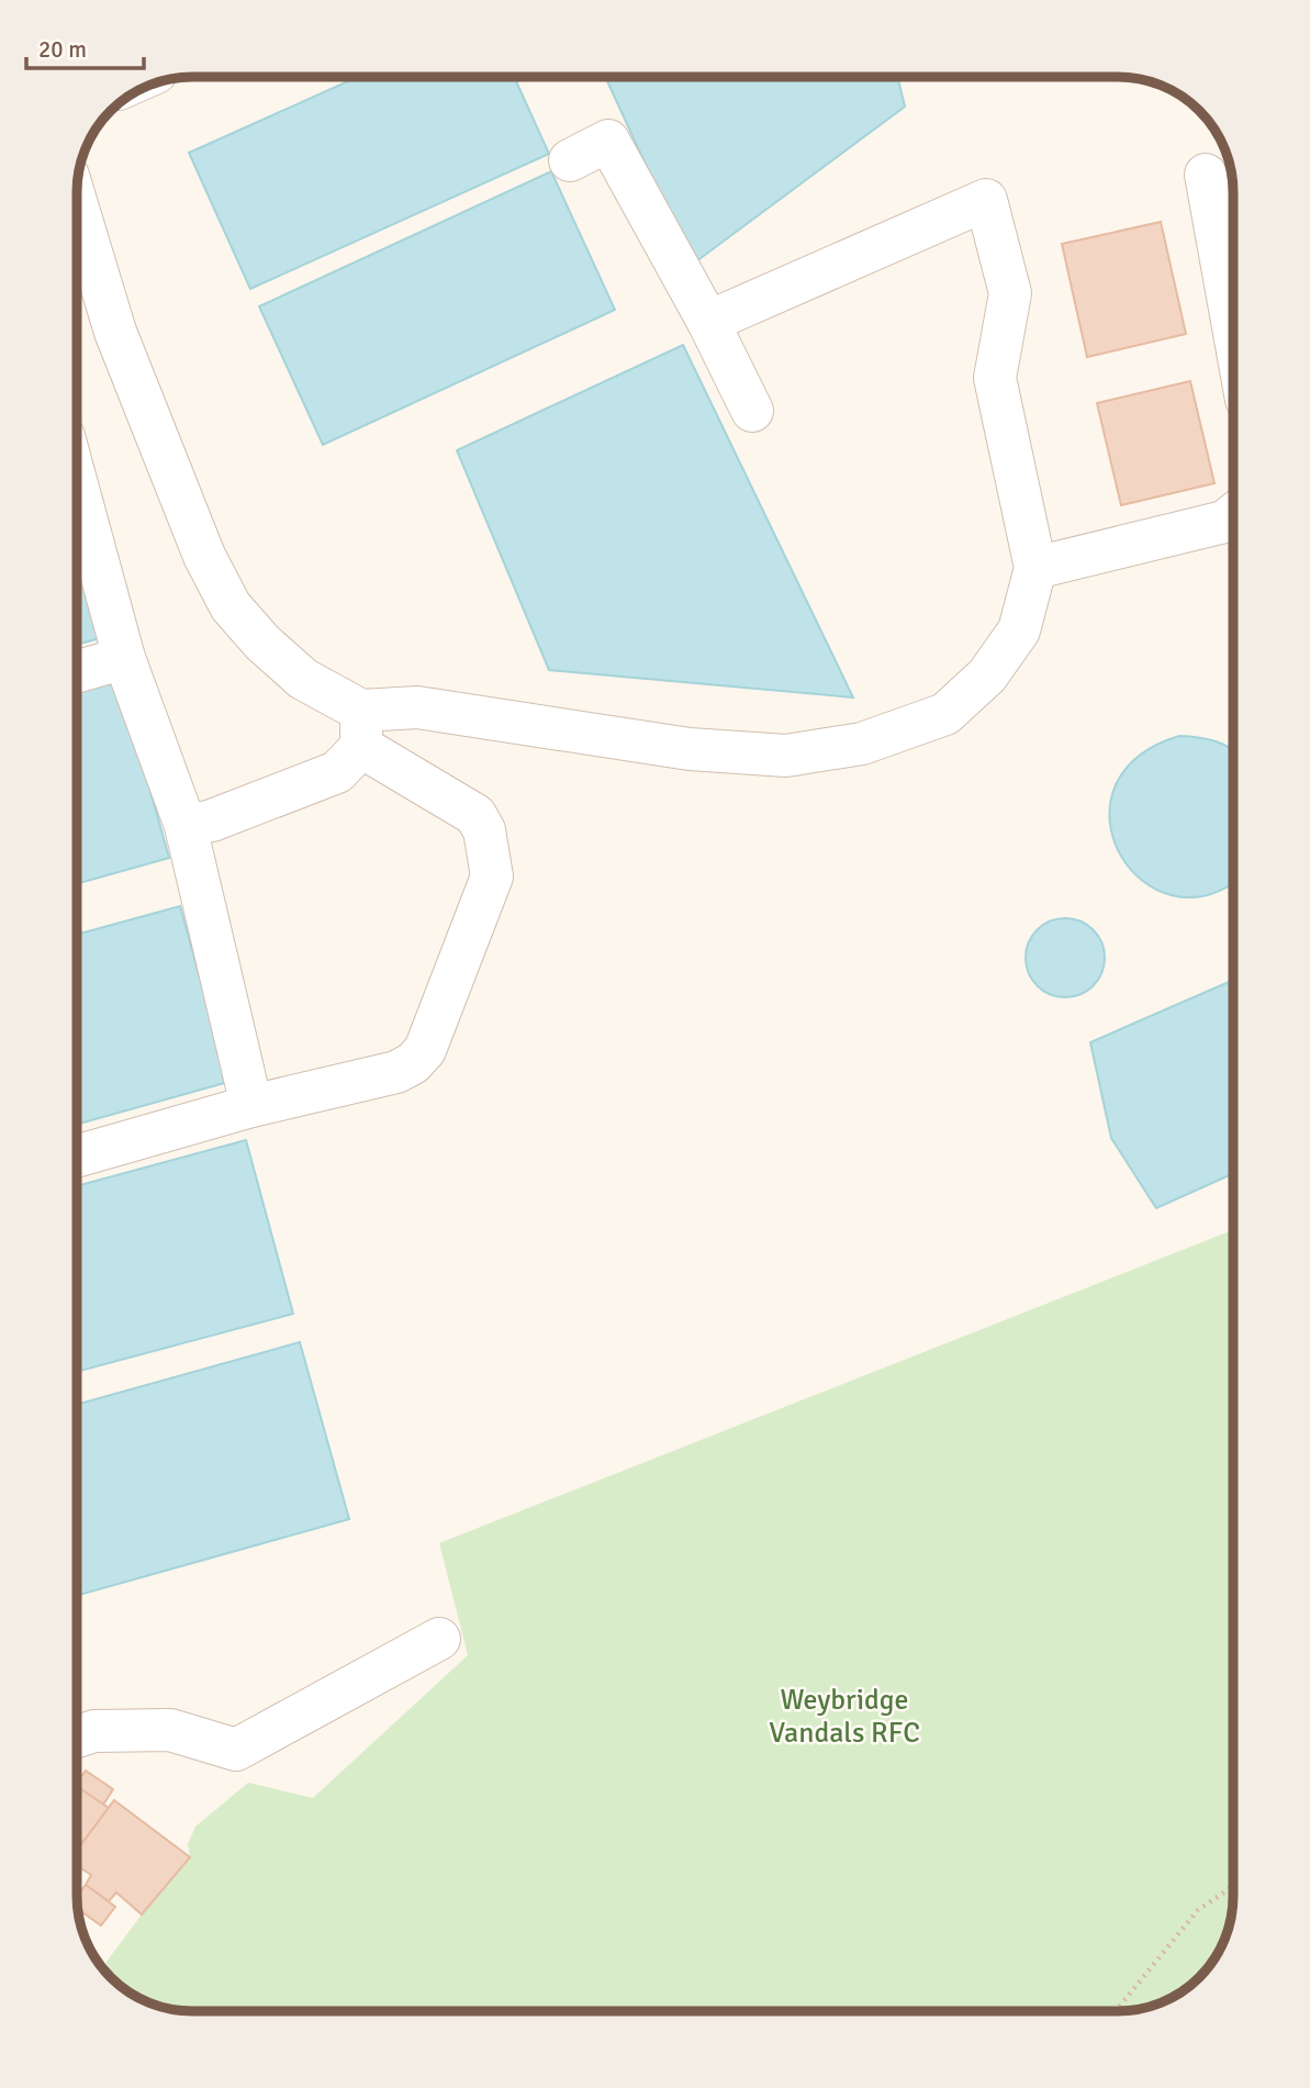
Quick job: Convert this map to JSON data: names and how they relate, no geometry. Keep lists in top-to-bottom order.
{
  "parks": ["Weybridge Vandals RFC"],
  "scale_bar": "20 m"
}
